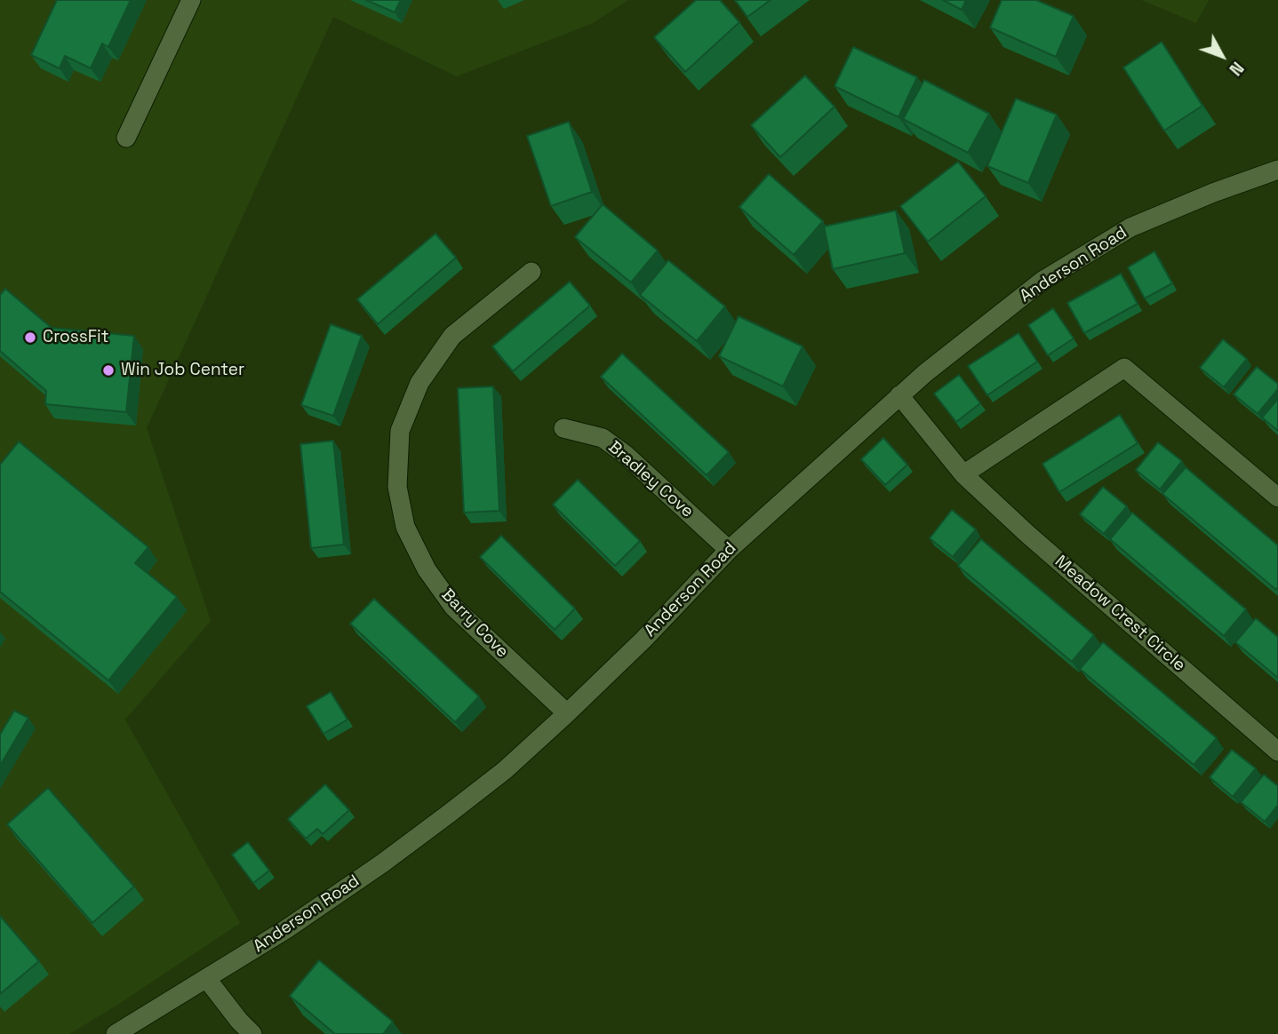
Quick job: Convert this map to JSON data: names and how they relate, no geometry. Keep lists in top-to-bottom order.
{
  "streets": {
    "street": [
      "Anderson Road",
      "Bradley Cove",
      "Meadow Crest Circle",
      "Barry Cove"
    ]
  },
  "crossings": [
    ["Anderson Road", "Bradley Cove"],
    ["Anderson Road", "Meadow Crest Circle"],
    ["Anderson Road", "Barry Cove"]
  ],
  "places": ["CrossFit", "Win Job Center"],
  "north": "bottom right"
}
